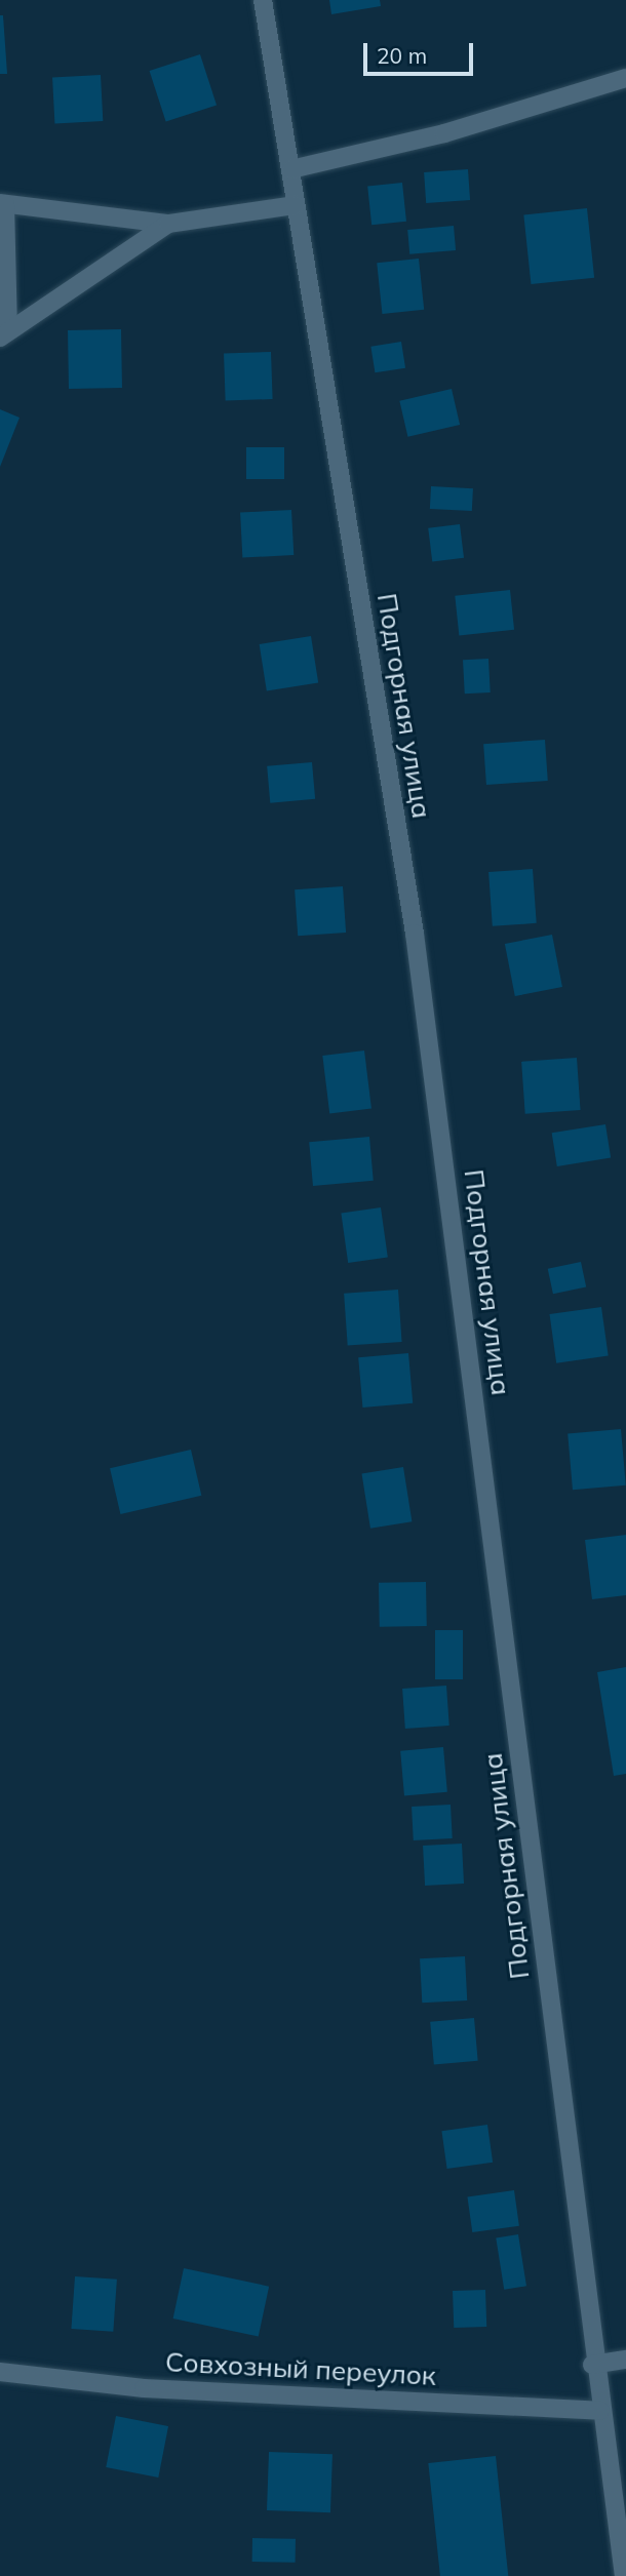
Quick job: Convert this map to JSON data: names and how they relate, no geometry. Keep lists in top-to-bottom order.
{
  "streets": {
    "street": ["Подгорная улица", "Совхозный переулок"]
  },
  "crossings": [
    ["Подгорная улица", "Совхозный переулок"]
  ],
  "scale_bar": "20 m"
}
